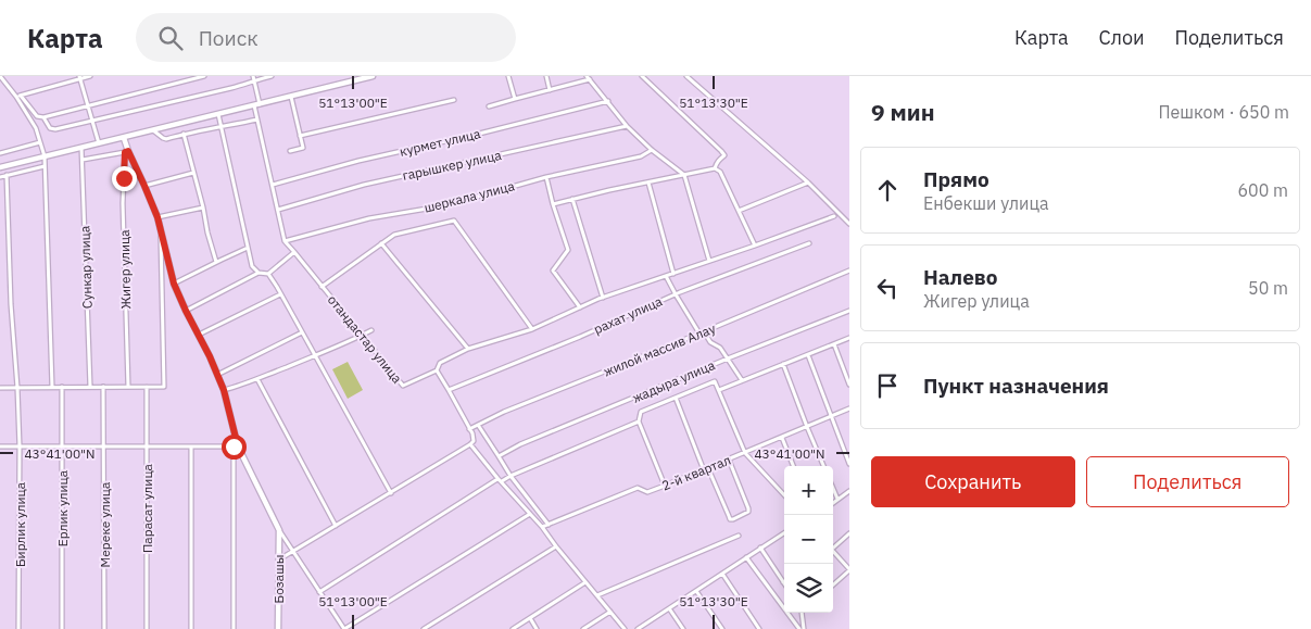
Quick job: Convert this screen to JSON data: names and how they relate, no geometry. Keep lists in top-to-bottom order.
{
  "streets": {
    "street": [
      "курмет улица",
      "гарышкер улица",
      "шеркала улица",
      "Сункар улица",
      "Жигер улица",
      "рахат улица",
      "отандастар улица",
      "жилой массив Алау",
      "жадыра улица",
      "2-й квартал",
      "Ерлик улица",
      "Парасат улица",
      "Бирлик улица",
      "Мереке улица",
      "Бозашы"
    ]
  },
  "crossings": [
    ["шеркала улица", "отандастар улица"]
  ],
  "page": {
    "header": "Карта",
    "search": "Поиск",
    "nav": ["Карта", "Слои", "Поделиться"],
    "heading": ["9 мин", "Пешком · 650 m"],
    "list": [
      ["Прямо", "Енбекши улица", "600 m"],
      ["Налево", "Жигер улица", "50 m"],
      "Пункт назначения"
    ],
    "buttons": ["Сохранить", "Поделиться"],
    "map_buttons": ["+", "−"]
  },
  "coordinates": ["51°13'00\"E", "51°13'30\"E", "43°41'00\"N"]
}
